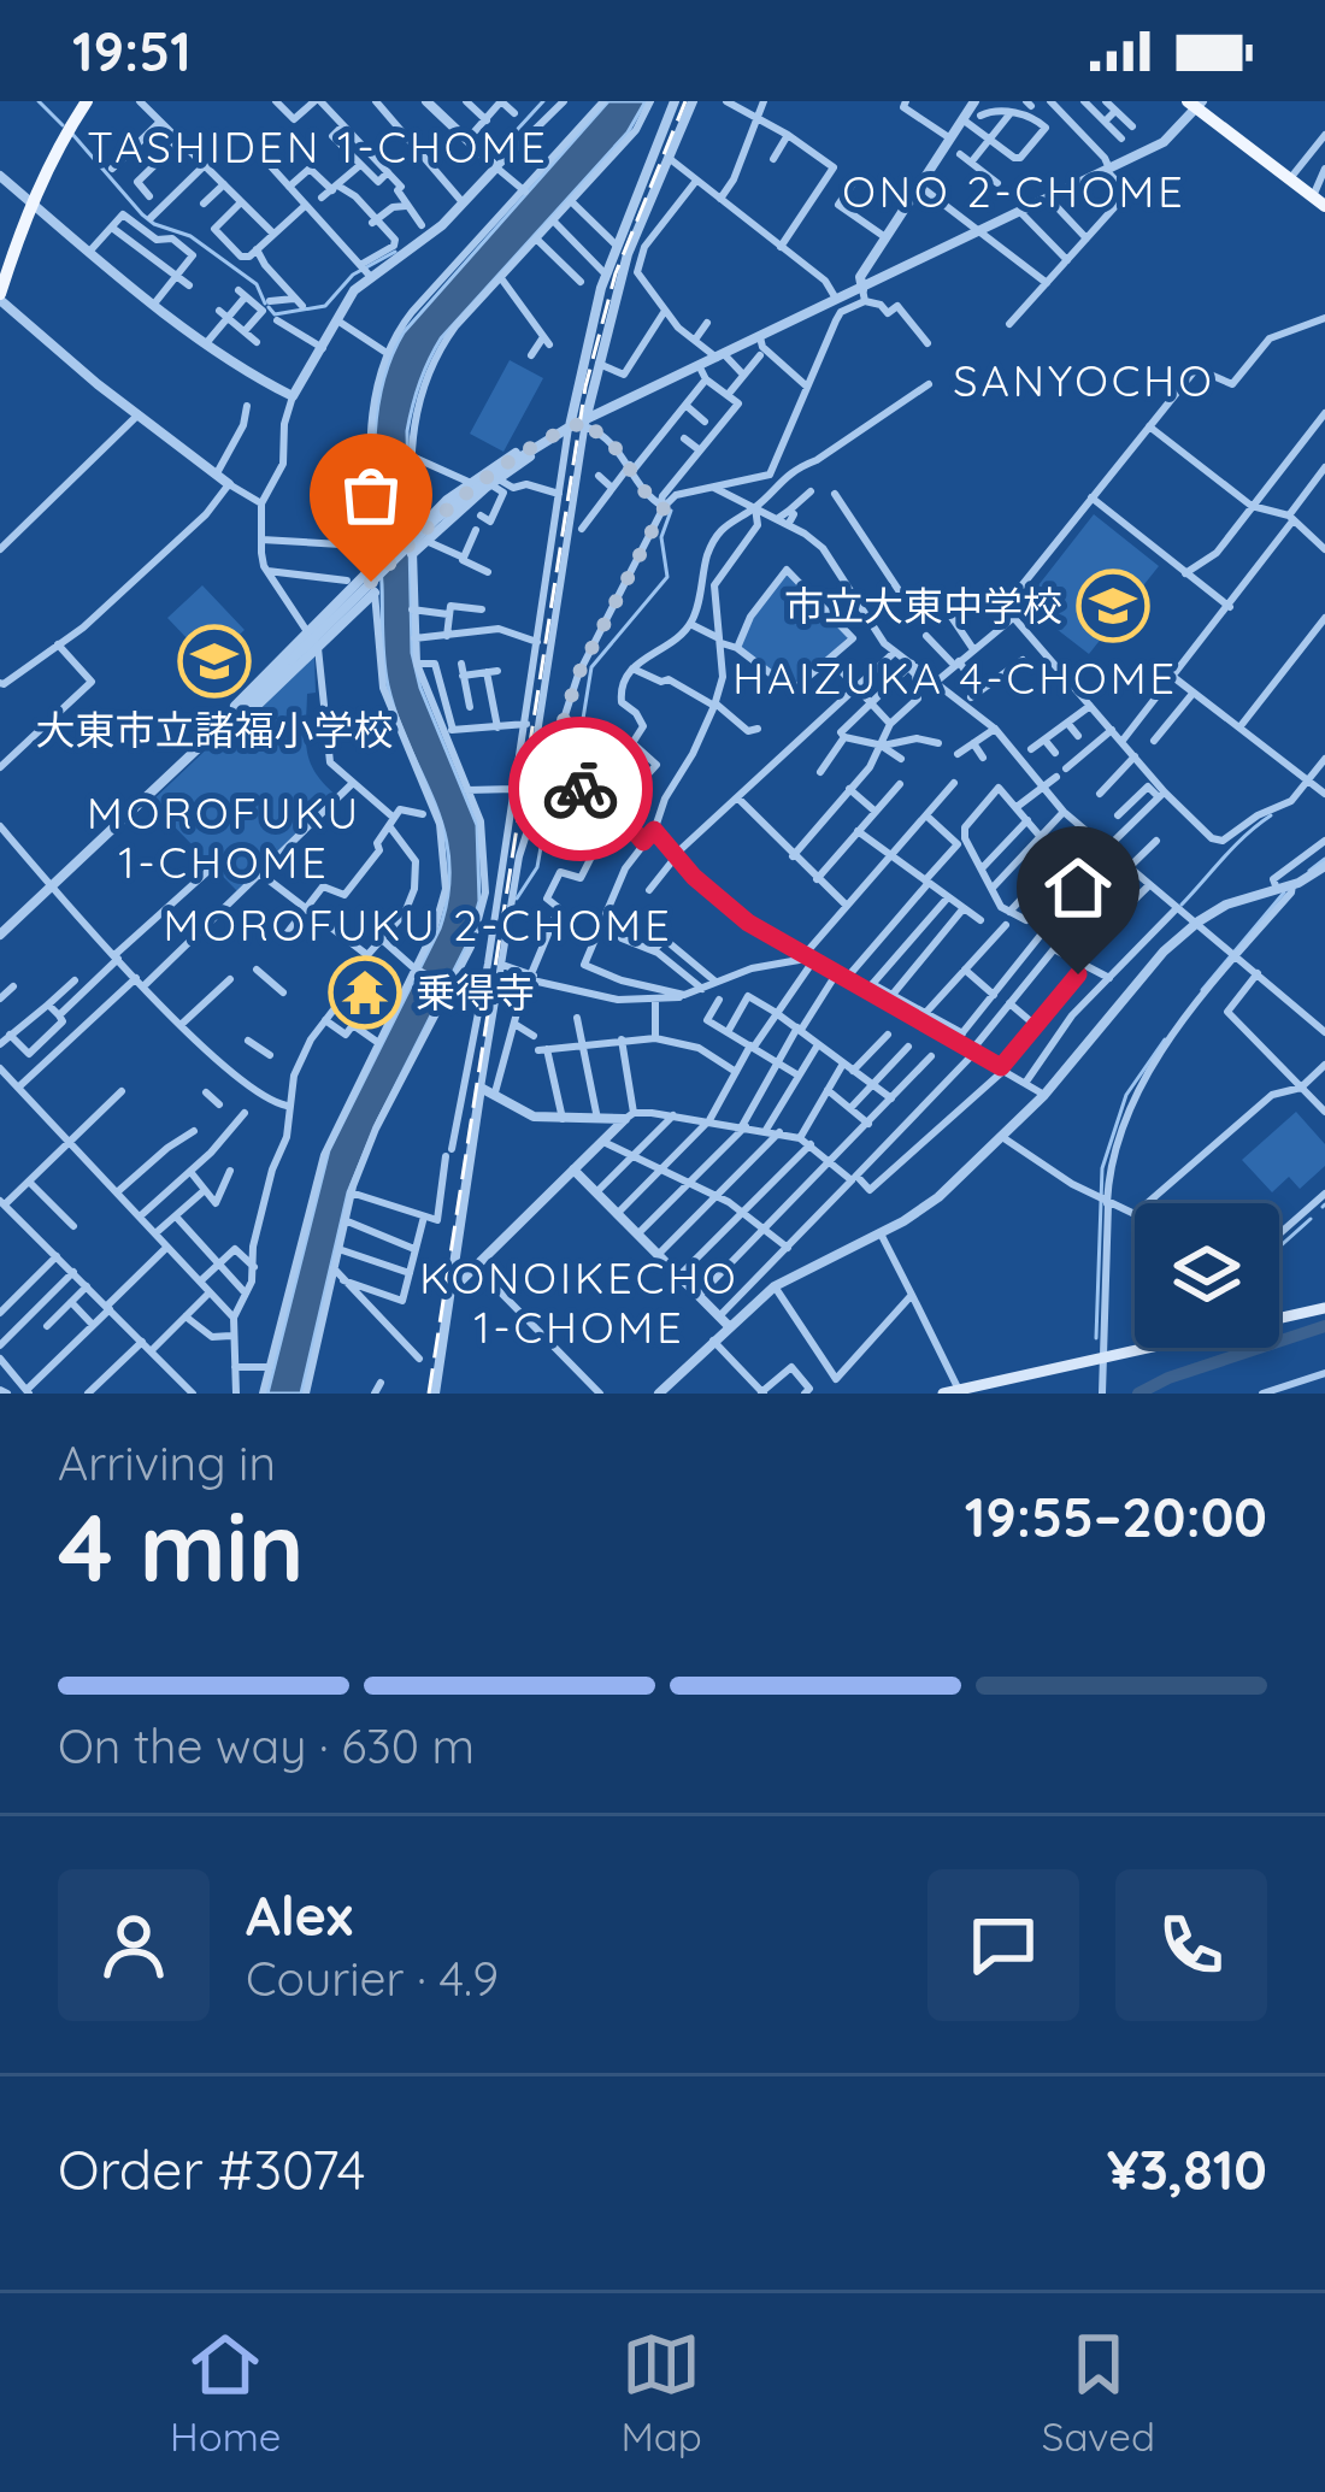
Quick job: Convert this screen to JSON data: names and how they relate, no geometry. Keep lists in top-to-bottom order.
{
  "districts": [
    "TASHIDEN 1-CHOME",
    "ONO 2-CHOME",
    "SANYOCHO",
    "HAIZUKA 4-CHOME",
    "MOROFUKU 1-CHOME",
    "MOROFUKU 2-CHOME",
    "KONOIKECHO 1-CHOME"
  ],
  "places": {
    "school or university": ["市立大東中学校", "大東市立諸福小学校"],
    "temple": ["乗得寺"]
  },
  "page": {
    "status": "19:51",
    "heading": ["4 min", "Arriving in", "19:55–20:00"],
    "panel": [
      "Alex",
      "Courier · 4.9",
      "Order #3074",
      "¥3,810"
    ],
    "bar": "On the way · 630 m",
    "tabs": ["Home", "Map", "Saved"]
  }
}
